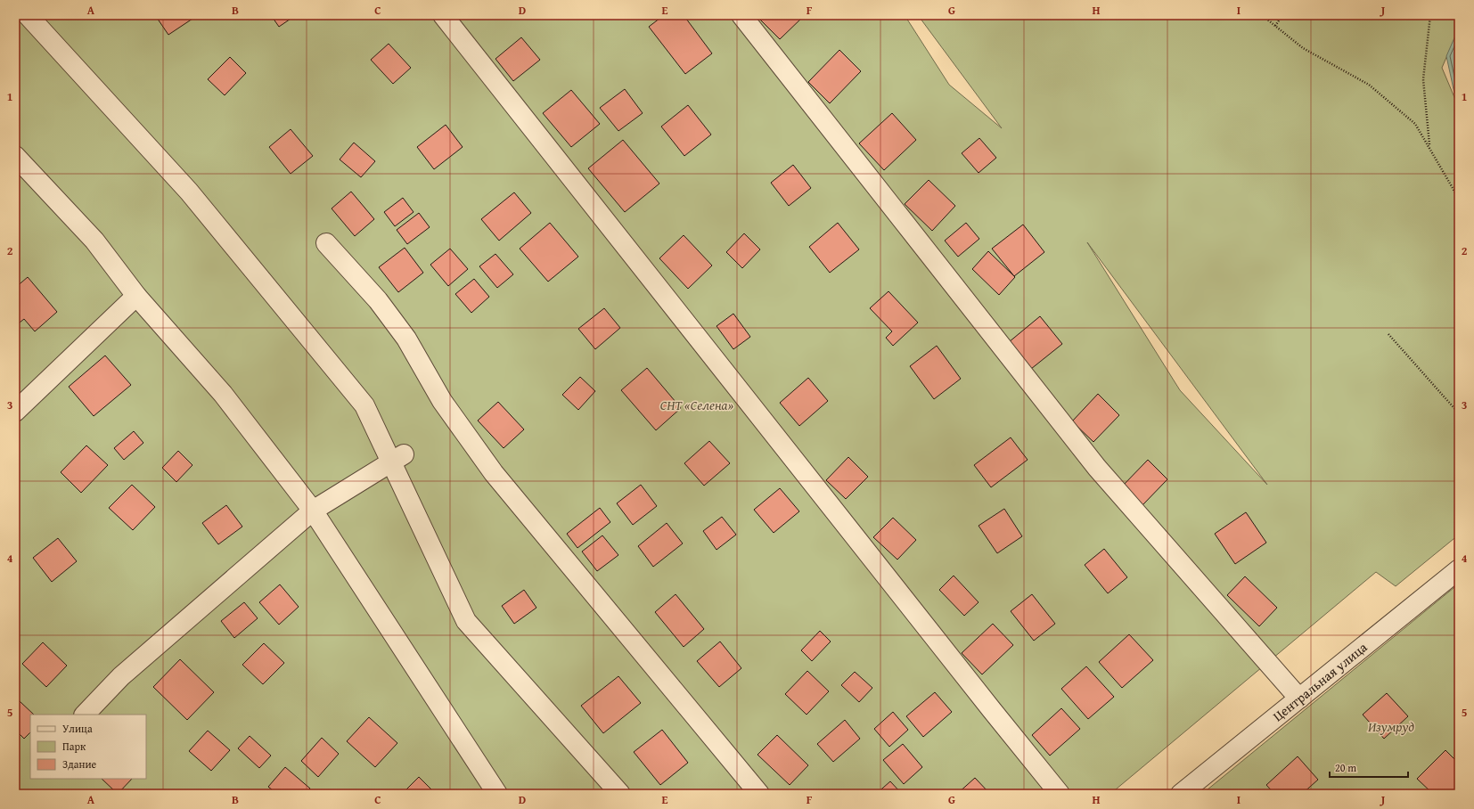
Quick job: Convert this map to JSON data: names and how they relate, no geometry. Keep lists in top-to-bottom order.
{
  "streets": {
    "street": ["Центральная улица"]
  },
  "parks": ["СНТ «Селена»", "Изумруд"],
  "legend": ["Улица", "Парк", "Здание"],
  "scale_bar": "20 m",
  "grid": {
    "columns": [
      "A",
      "B",
      "C",
      "D",
      "E",
      "F",
      "G",
      "H",
      "I",
      "J"
    ],
    "rows": [
      "1",
      "2",
      "3",
      "4",
      "5"
    ]
  }
}
